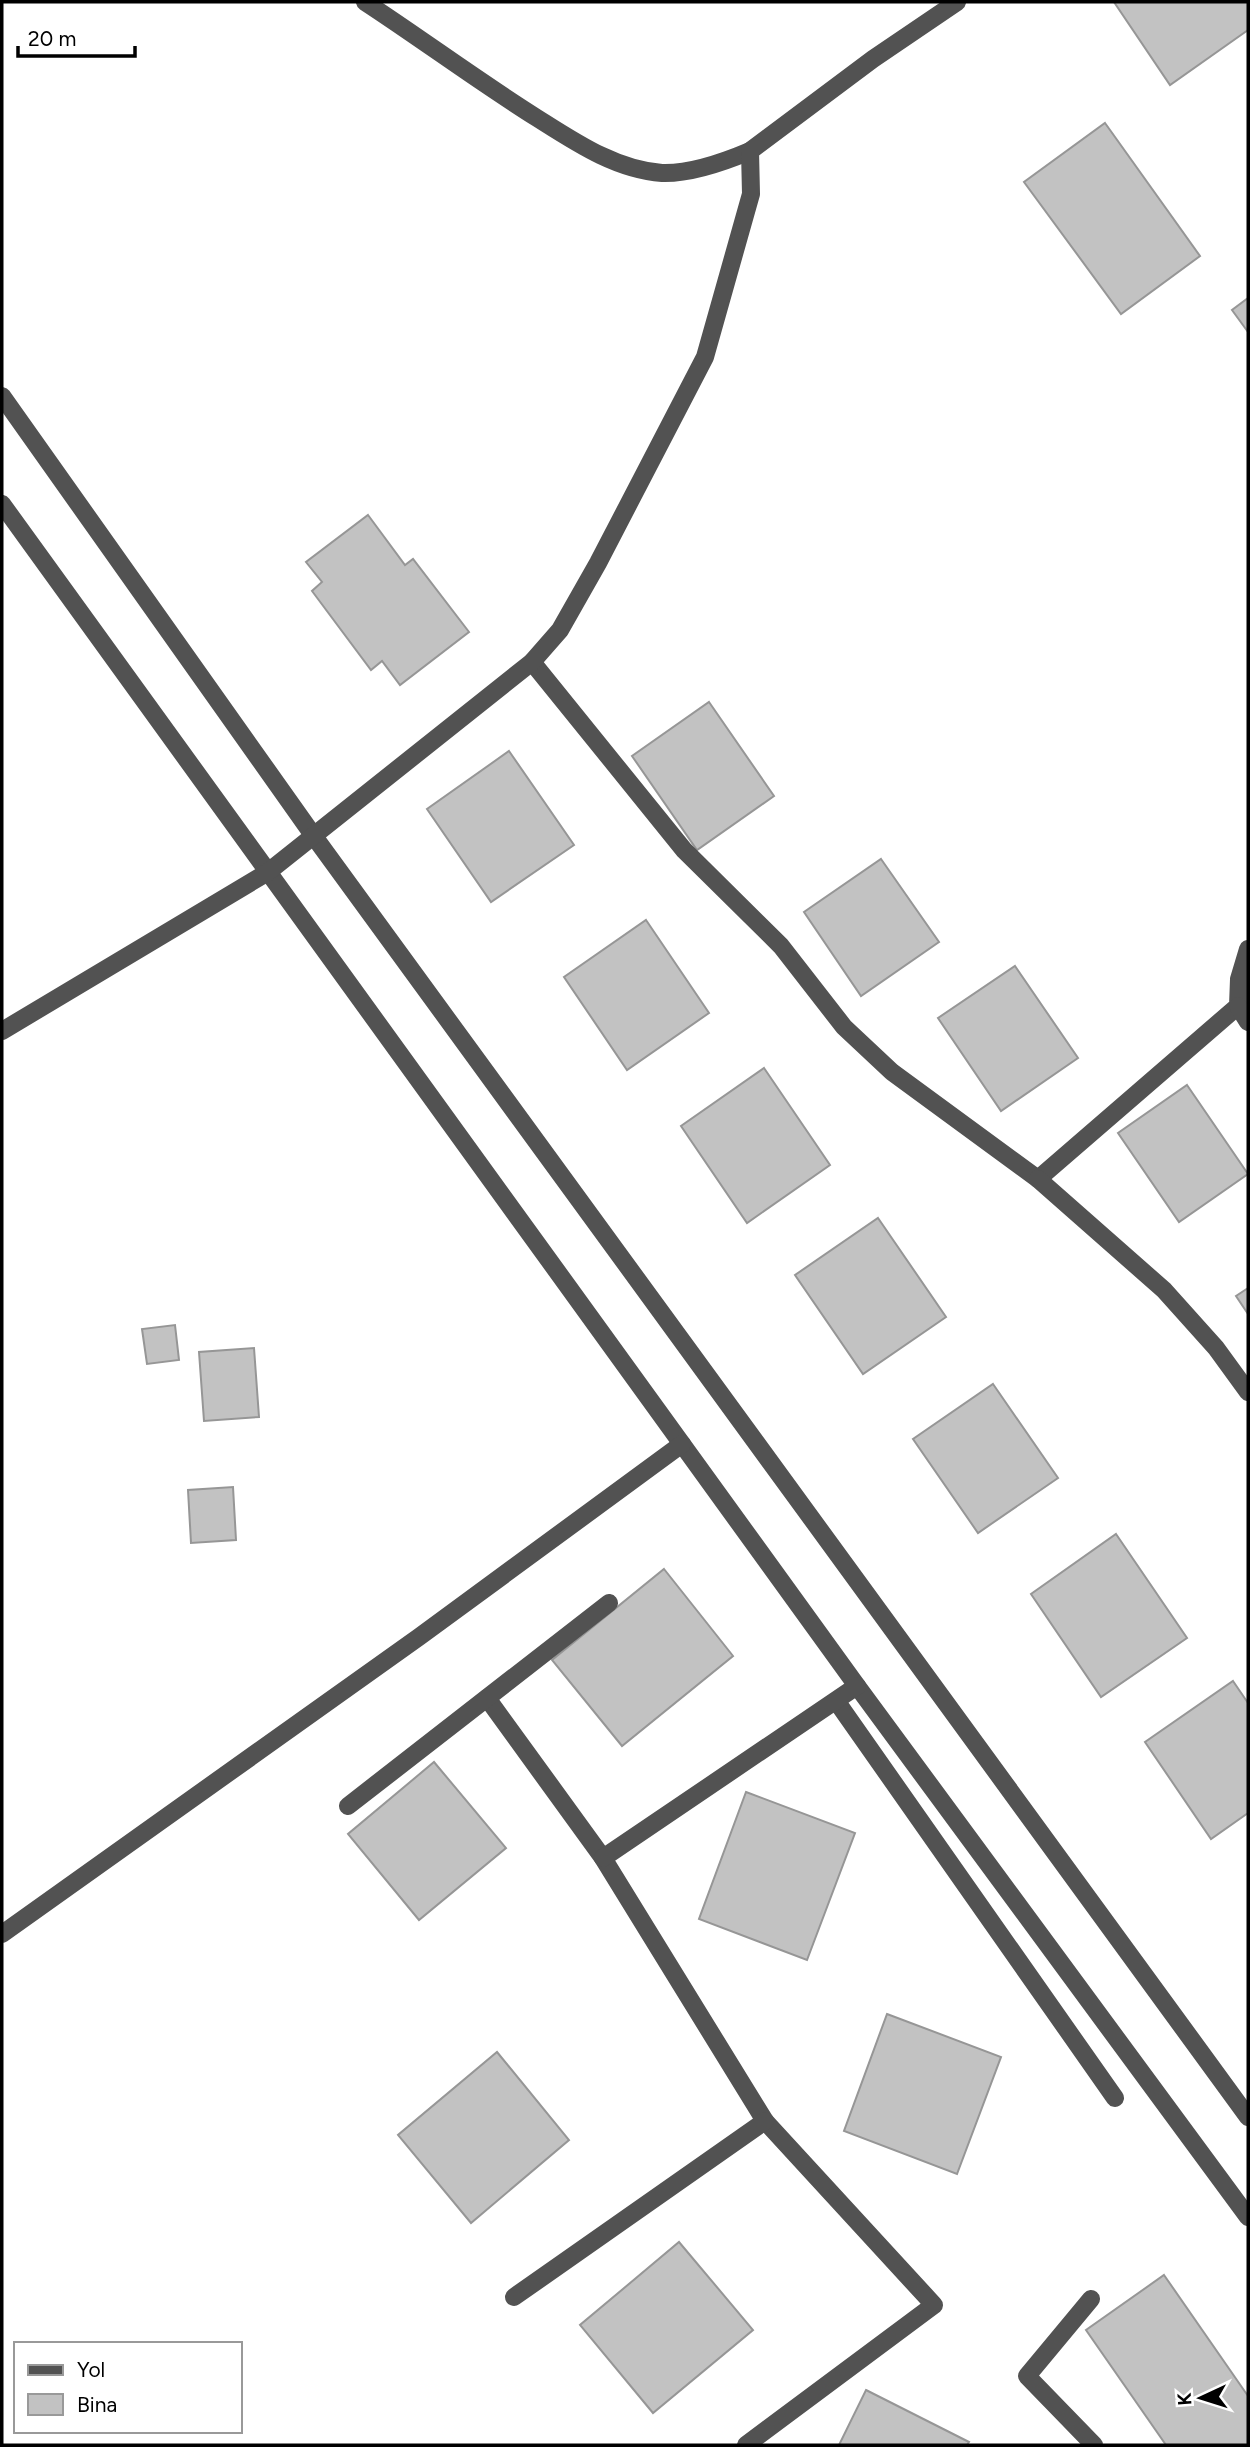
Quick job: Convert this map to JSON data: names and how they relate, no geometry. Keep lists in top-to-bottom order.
{
  "legend": ["Yol", "Bina"],
  "scale_bar": "20 m",
  "north": "left"
}
